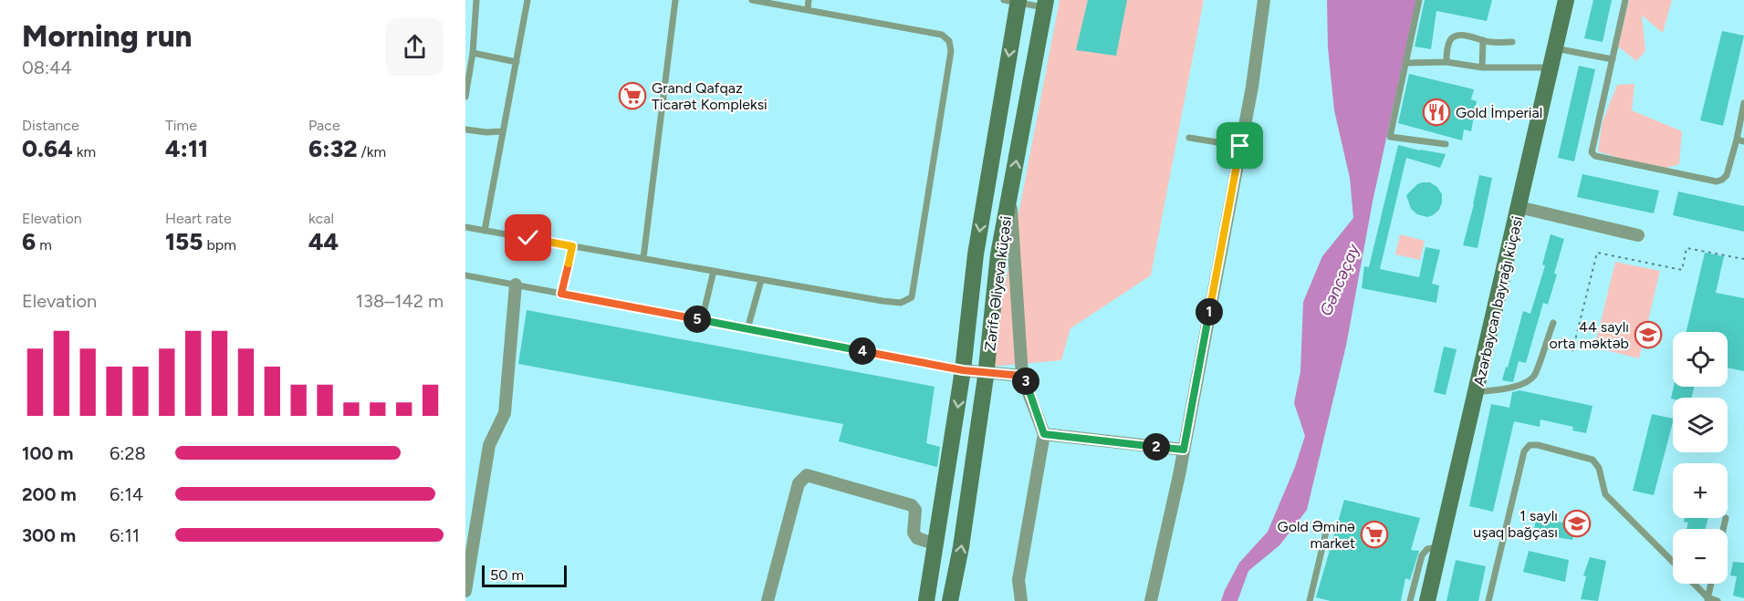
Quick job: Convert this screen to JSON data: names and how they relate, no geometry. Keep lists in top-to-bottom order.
{
  "streets": {
    "street": ["Zərifə Əliyeva küçəsi", "Azərbaycan bayrağı küçəsi"]
  },
  "water": ["Gəncəçay"],
  "places": {
    "supermarket": ["Grand Qafqaz Ticarət Kompleksi", "Gold Əminə market"],
    "restaurant": ["Gold İmperial"],
    "school or university": ["44 saylı orta məktəb", "1 saylı uşaq bağçası"]
  },
  "scale_bar": "50 m",
  "page": {
    "heading": ["Morning run", "08:44"],
    "stats": [
      ["Distance", "0.64 km"],
      ["Time", "4:11"],
      ["Pace", "6:32 /km"],
      ["Elevation", "6 m"],
      ["Heart rate", "155 bpm"],
      ["kcal", "44"]
    ],
    "chart": ["Elevation", "138–142 m"],
    "pins": [
      "1",
      "5",
      "4",
      "3",
      "2"
    ],
    "map_buttons": ["+", "−"],
    "list": [
      {
        "name": "100 m",
        "note": "6:28"
      },
      {
        "name": "200 m",
        "note": "6:14"
      },
      {
        "name": "300 m",
        "note": "6:11"
      }
    ],
    "scale": "50 m"
  }
}
